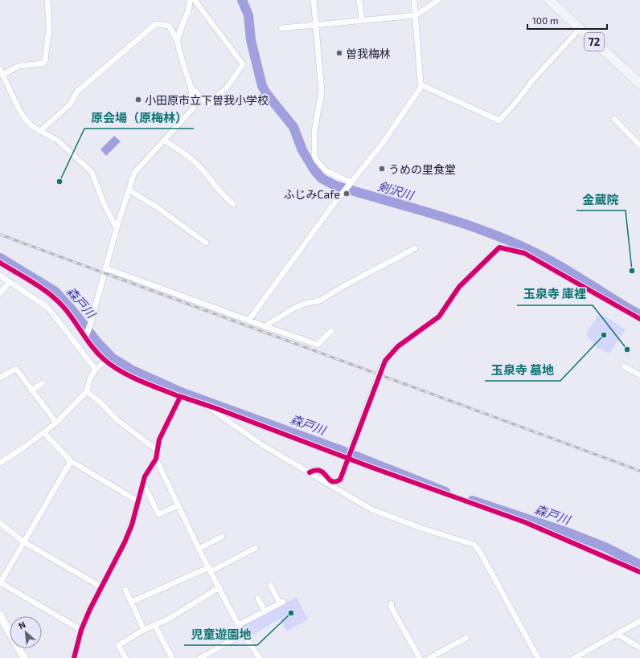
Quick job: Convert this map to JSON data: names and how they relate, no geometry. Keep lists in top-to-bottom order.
{
  "streets": {
    "main road": ["72"]
  },
  "water": ["剣沢川", "森戸川"],
  "places": [
    "曽我梅林",
    "小田原市立下曽我小学校",
    "うめの里食堂",
    "原会場（原梅林）",
    "ふじみCafe",
    "金蔵院",
    "玉泉寺 墓地",
    "玉泉寺 庫裡",
    "児童遊園地"
  ],
  "scale_bar": "100 m",
  "north": "top left"
}
